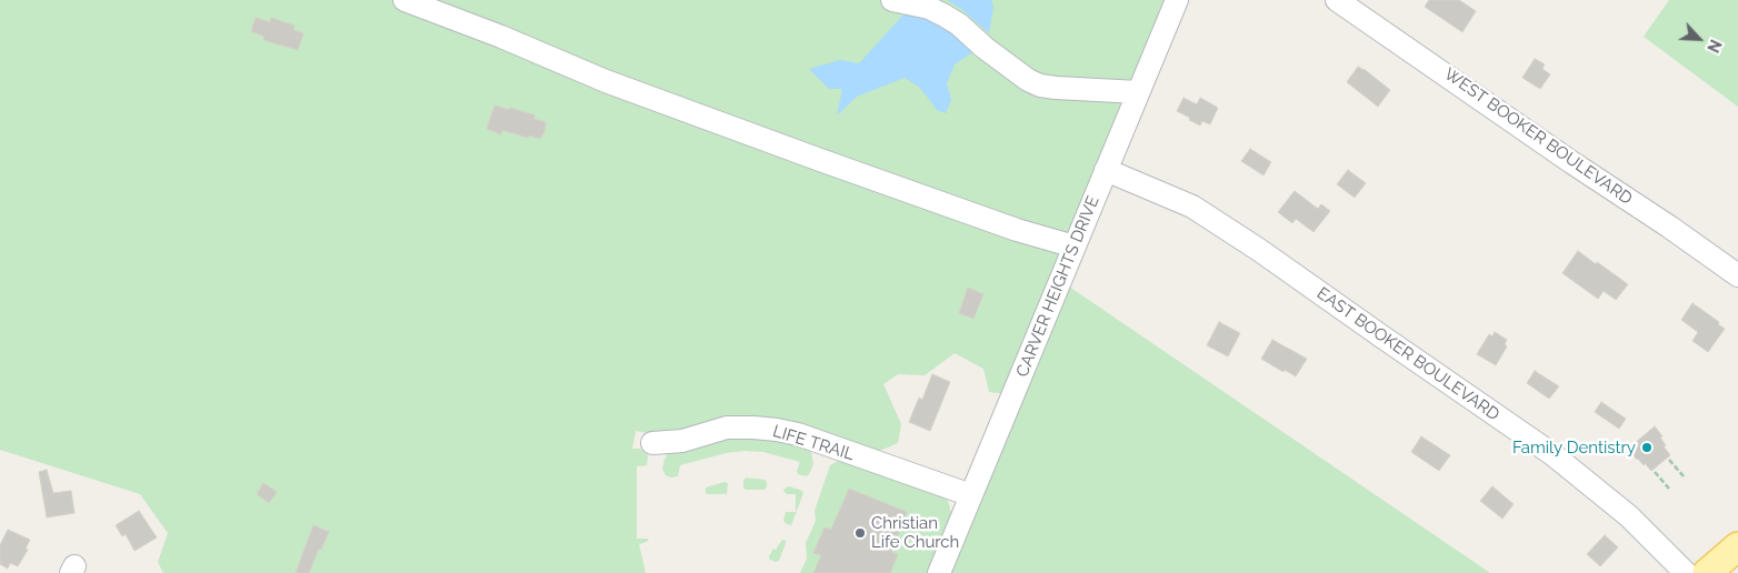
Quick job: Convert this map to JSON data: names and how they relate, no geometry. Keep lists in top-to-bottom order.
{
  "streets": {
    "street": [
      "WEST BOOKER BOULEVARD",
      "CARVER HEIGHTS DRIVE",
      "EAST BOOKER BOULEVARD",
      "LIFE TRAIL"
    ]
  },
  "crossings": [
    ["CARVER HEIGHTS DRIVE", "EAST BOOKER BOULEVARD"],
    ["CARVER HEIGHTS DRIVE", "LIFE TRAIL"]
  ],
  "places": ["Family Dentistry", "Christian Life Church"],
  "north": "bottom right"
}
